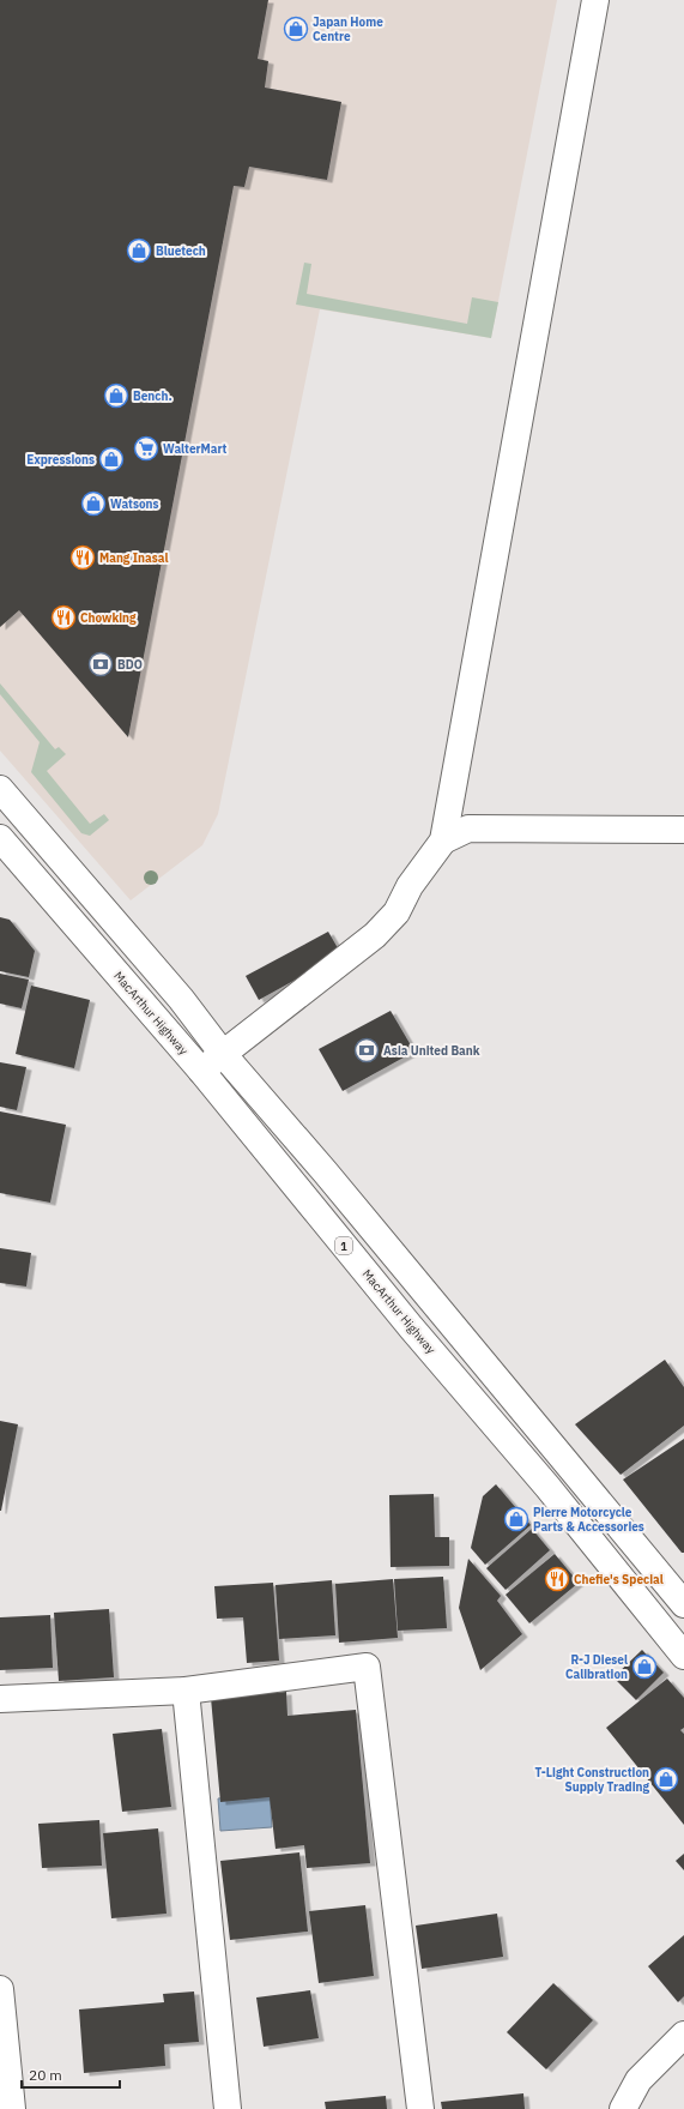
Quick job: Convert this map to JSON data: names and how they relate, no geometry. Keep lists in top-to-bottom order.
{
  "streets": {
    "main road": ["MacArthur Highway", "1"]
  },
  "places": {
    "shop": [
      "Japan Home Centre",
      "Bluetech",
      "Bench.",
      "Expressions",
      "Watsons",
      "Pierre Motorcycle Parts & Accessories",
      "R-J Diesel Calibration",
      "T-Light Construction Supply Trading"
    ],
    "supermarket": ["WalterMart"],
    "restaurant": ["Mang Inasal", "Chowking", "Chefie's Special"],
    "bank": ["BDO", "Asia United Bank"]
  },
  "scale_bar": "20 m"
}
